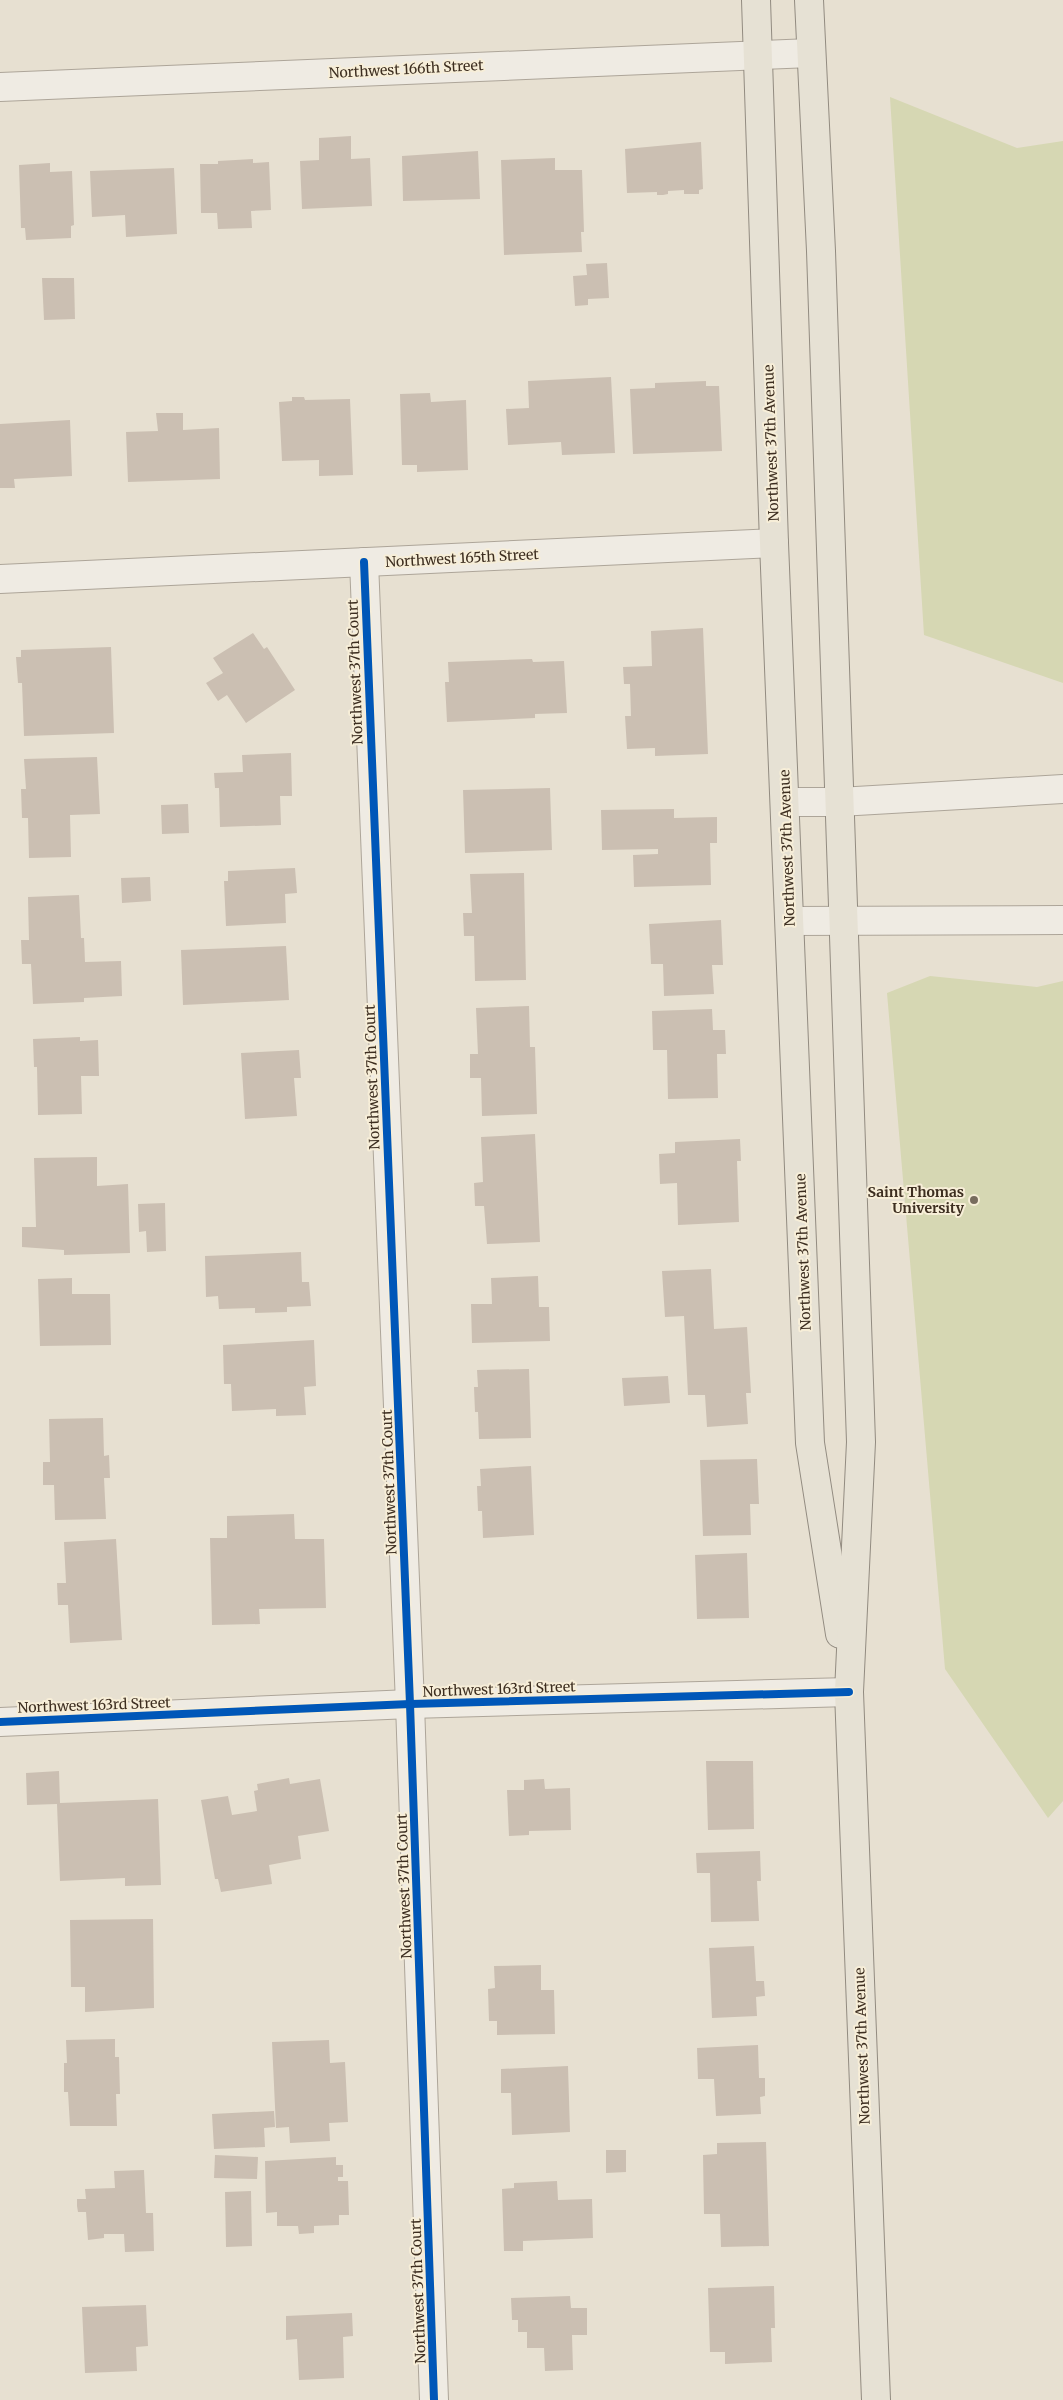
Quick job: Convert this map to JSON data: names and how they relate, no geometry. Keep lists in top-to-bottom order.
{
  "streets": {
    "main road": ["Northwest 37th Avenue"],
    "street": [
      "Northwest 166th Street",
      "Northwest 165th Street",
      "Northwest 37th Court",
      "Northwest 163rd Street"
    ]
  },
  "crossings": [
    ["Northwest 166th Street", "Northwest 37th Avenue"],
    ["Northwest 37th Avenue", "Northwest 165th Street"],
    ["Northwest 37th Avenue", "Northwest 163rd Street"],
    ["Northwest 165th Street", "Northwest 37th Court"],
    ["Northwest 37th Court", "Northwest 163rd Street"]
  ],
  "places": ["Saint Thomas University"]
}
